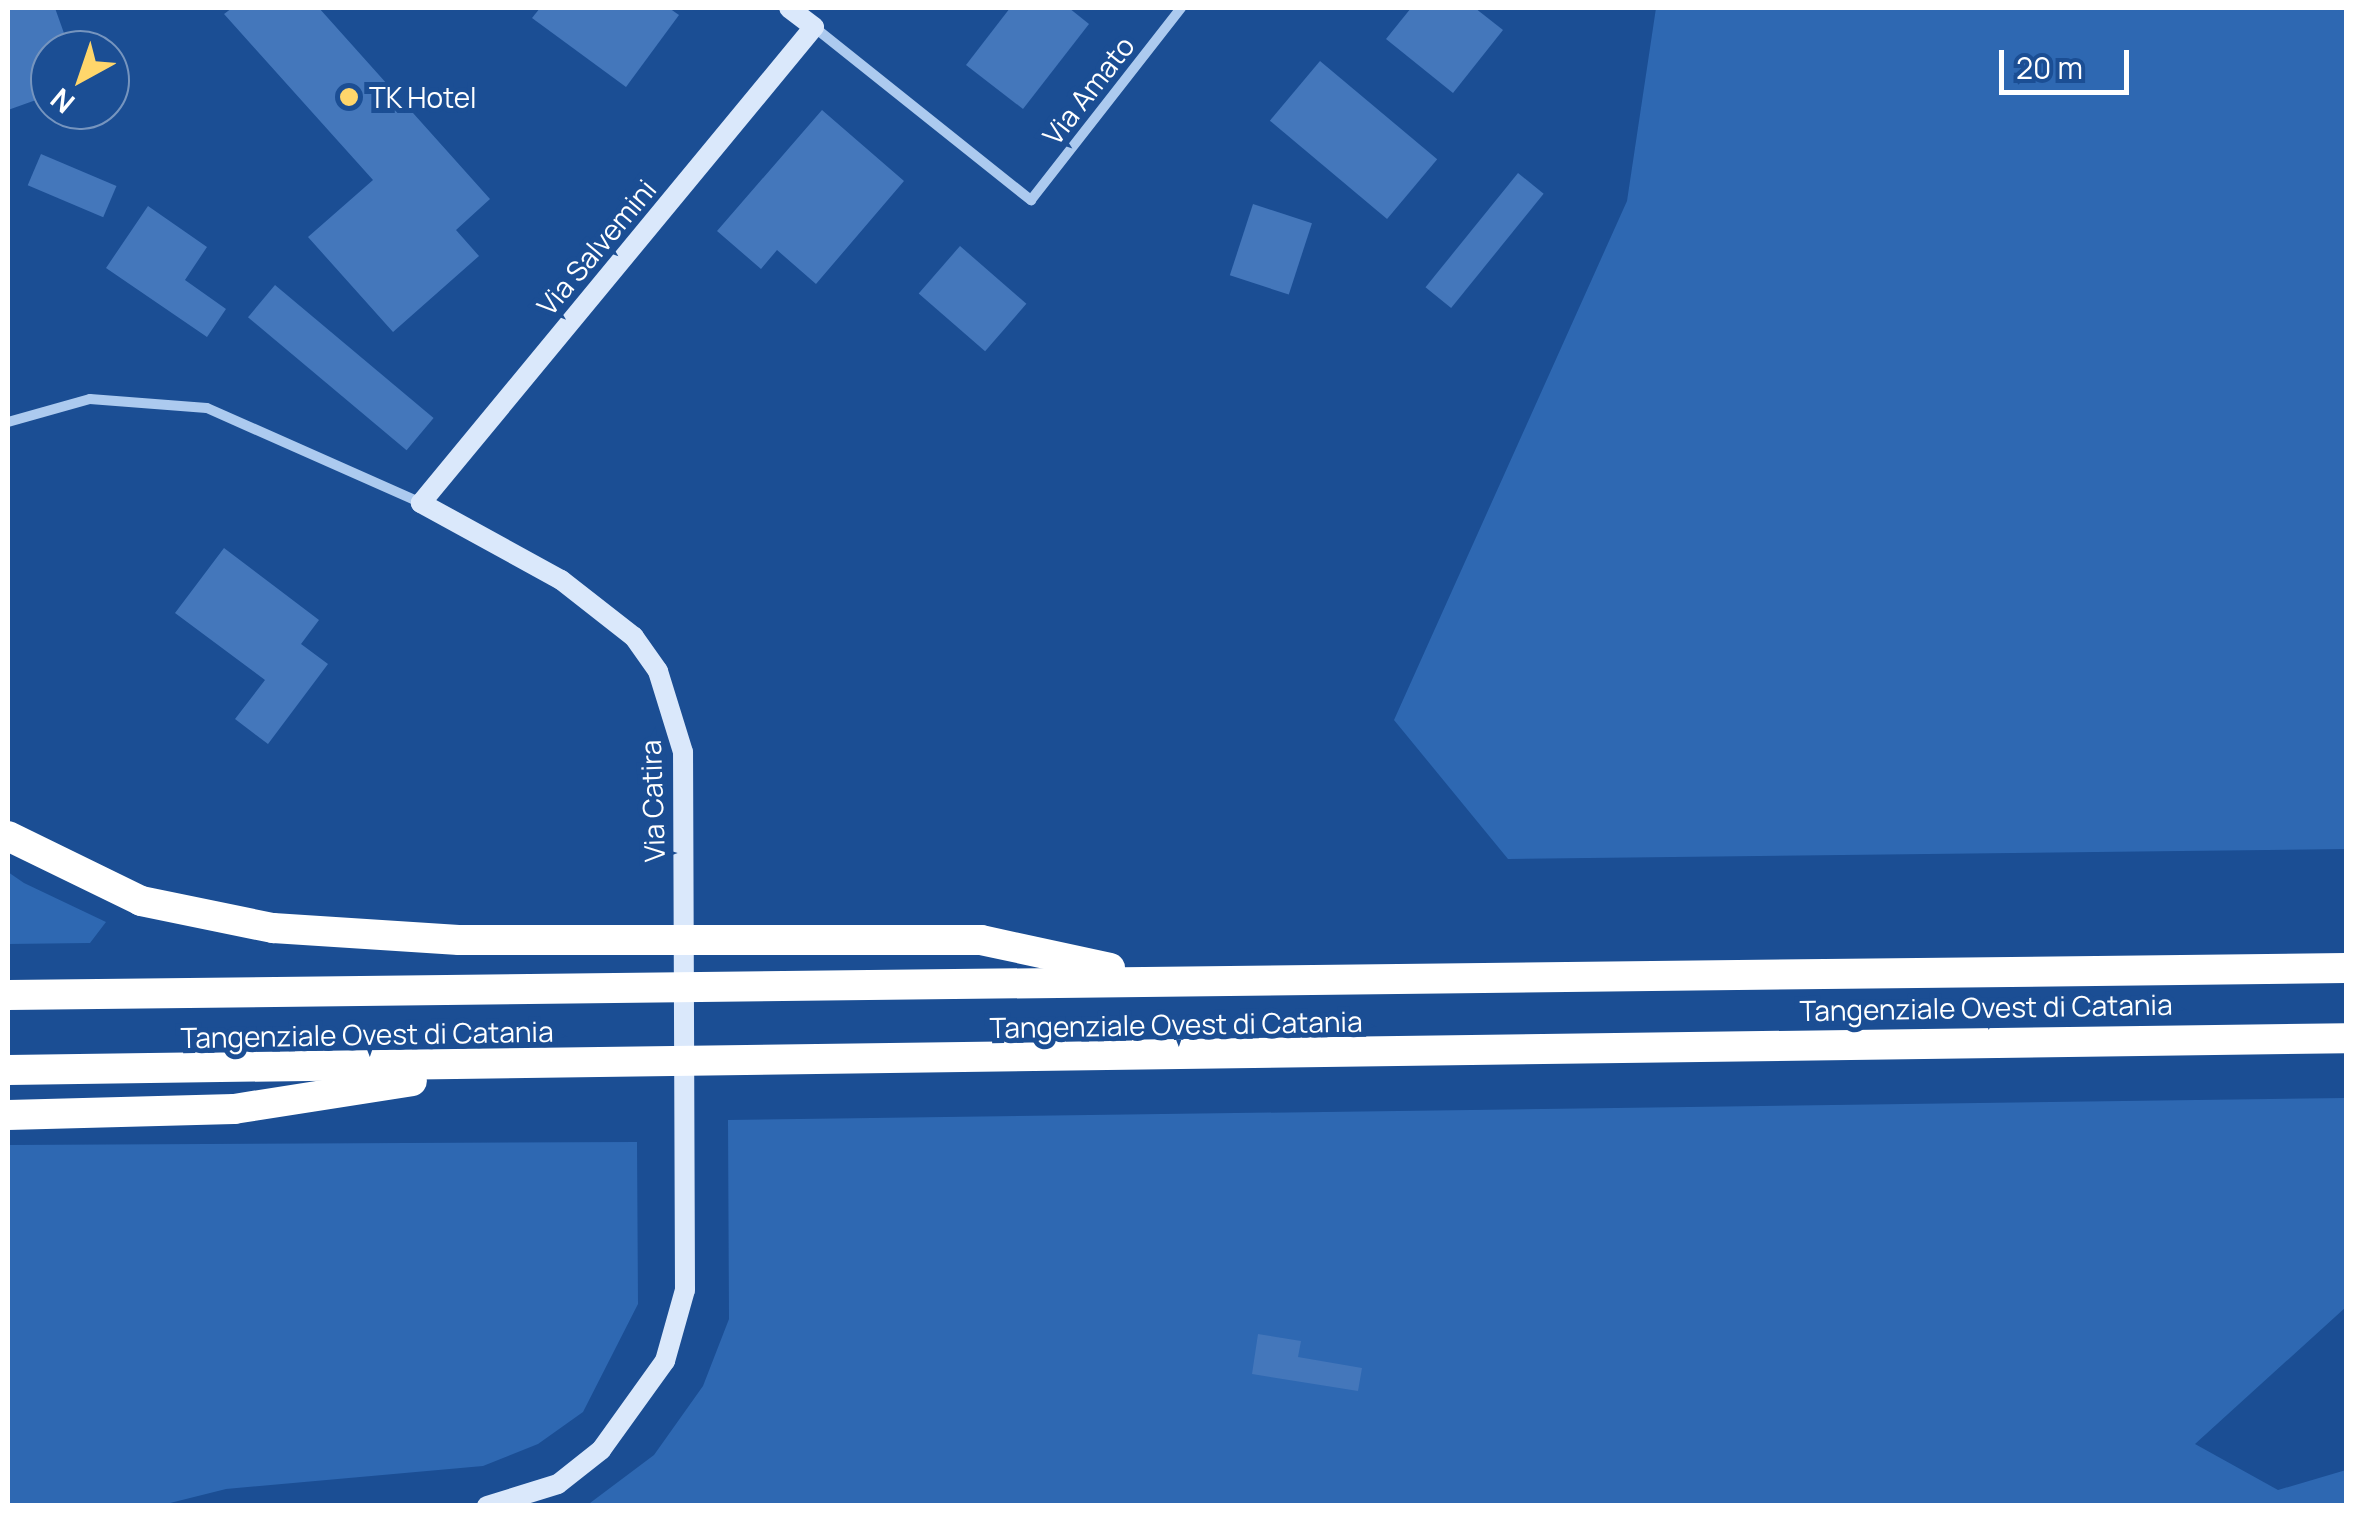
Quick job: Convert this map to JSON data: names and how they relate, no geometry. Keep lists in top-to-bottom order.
{
  "streets": {
    "highway": ["Tangenziale Ovest di Catania"],
    "street": ["Via Amato", "Via Salvemini", "Via Catira"]
  },
  "crossings": [
    ["Via Amato", "Via Salvemini"],
    ["Via Salvemini", "Via Catira"]
  ],
  "places": ["TK Hotel"],
  "scale_bar": "20 m",
  "north": "bottom left"
}
